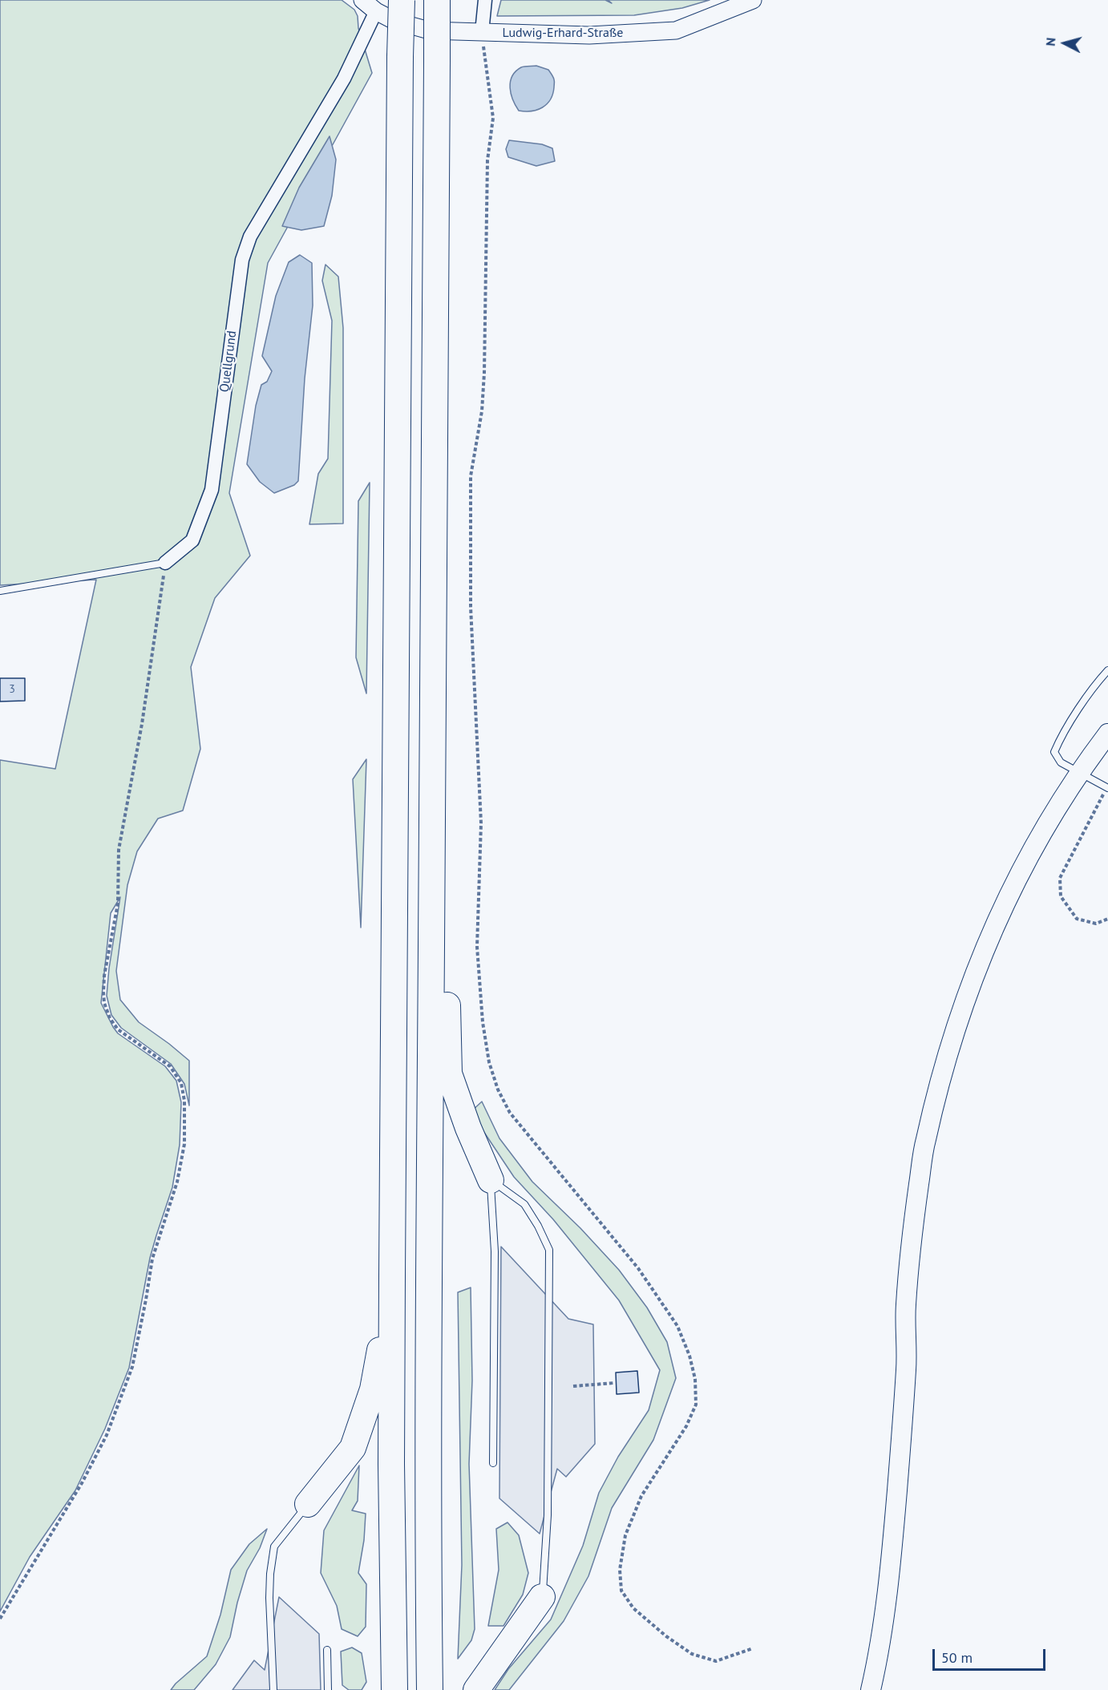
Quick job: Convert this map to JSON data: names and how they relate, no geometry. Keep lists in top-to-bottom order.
{
  "streets": {
    "street": ["Ludwig-Erhard-Straße", "Quellgrund"]
  },
  "crossings": [
    ["Ludwig-Erhard-Straße", "Quellgrund"]
  ],
  "house_numbers": ["3"],
  "scale_bar": "50 m",
  "north": "left"
}
